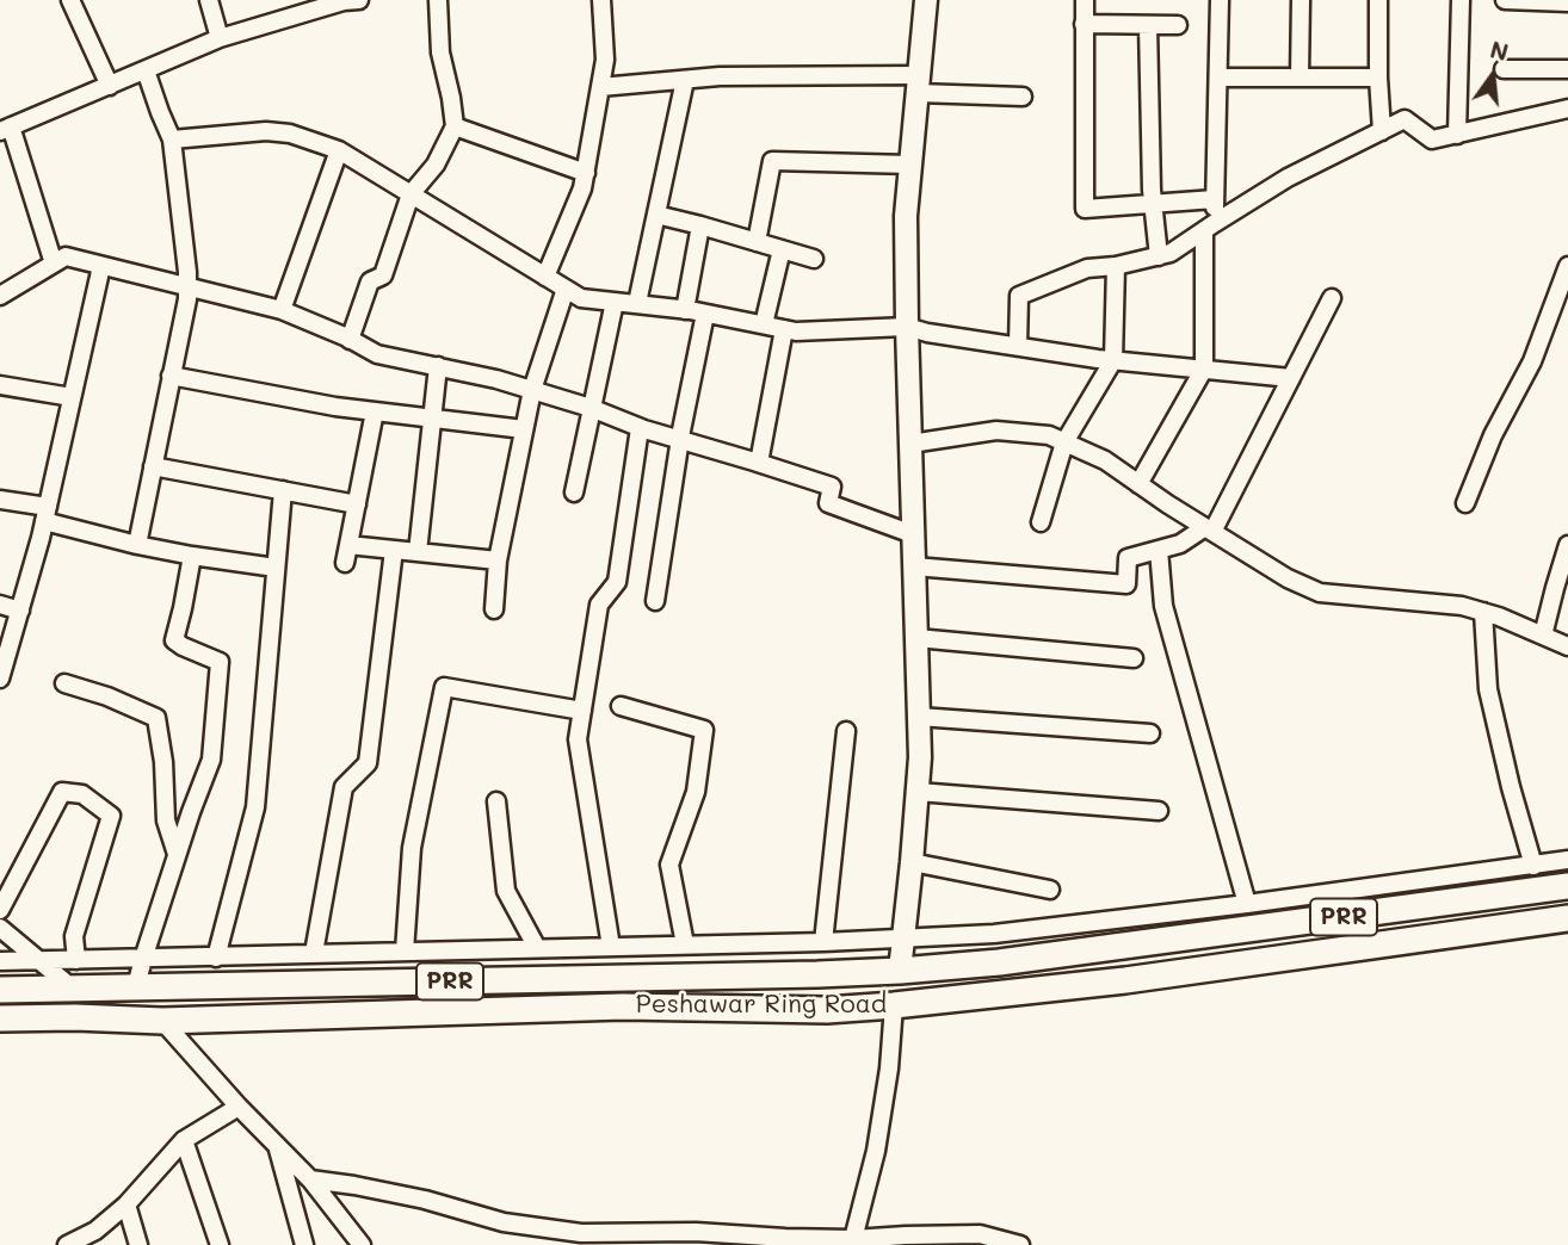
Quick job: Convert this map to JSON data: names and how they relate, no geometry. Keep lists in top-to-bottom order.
{
  "streets": {
    "highway": ["PRR", "Peshawar Ring Road"]
  },
  "north": "top"
}
